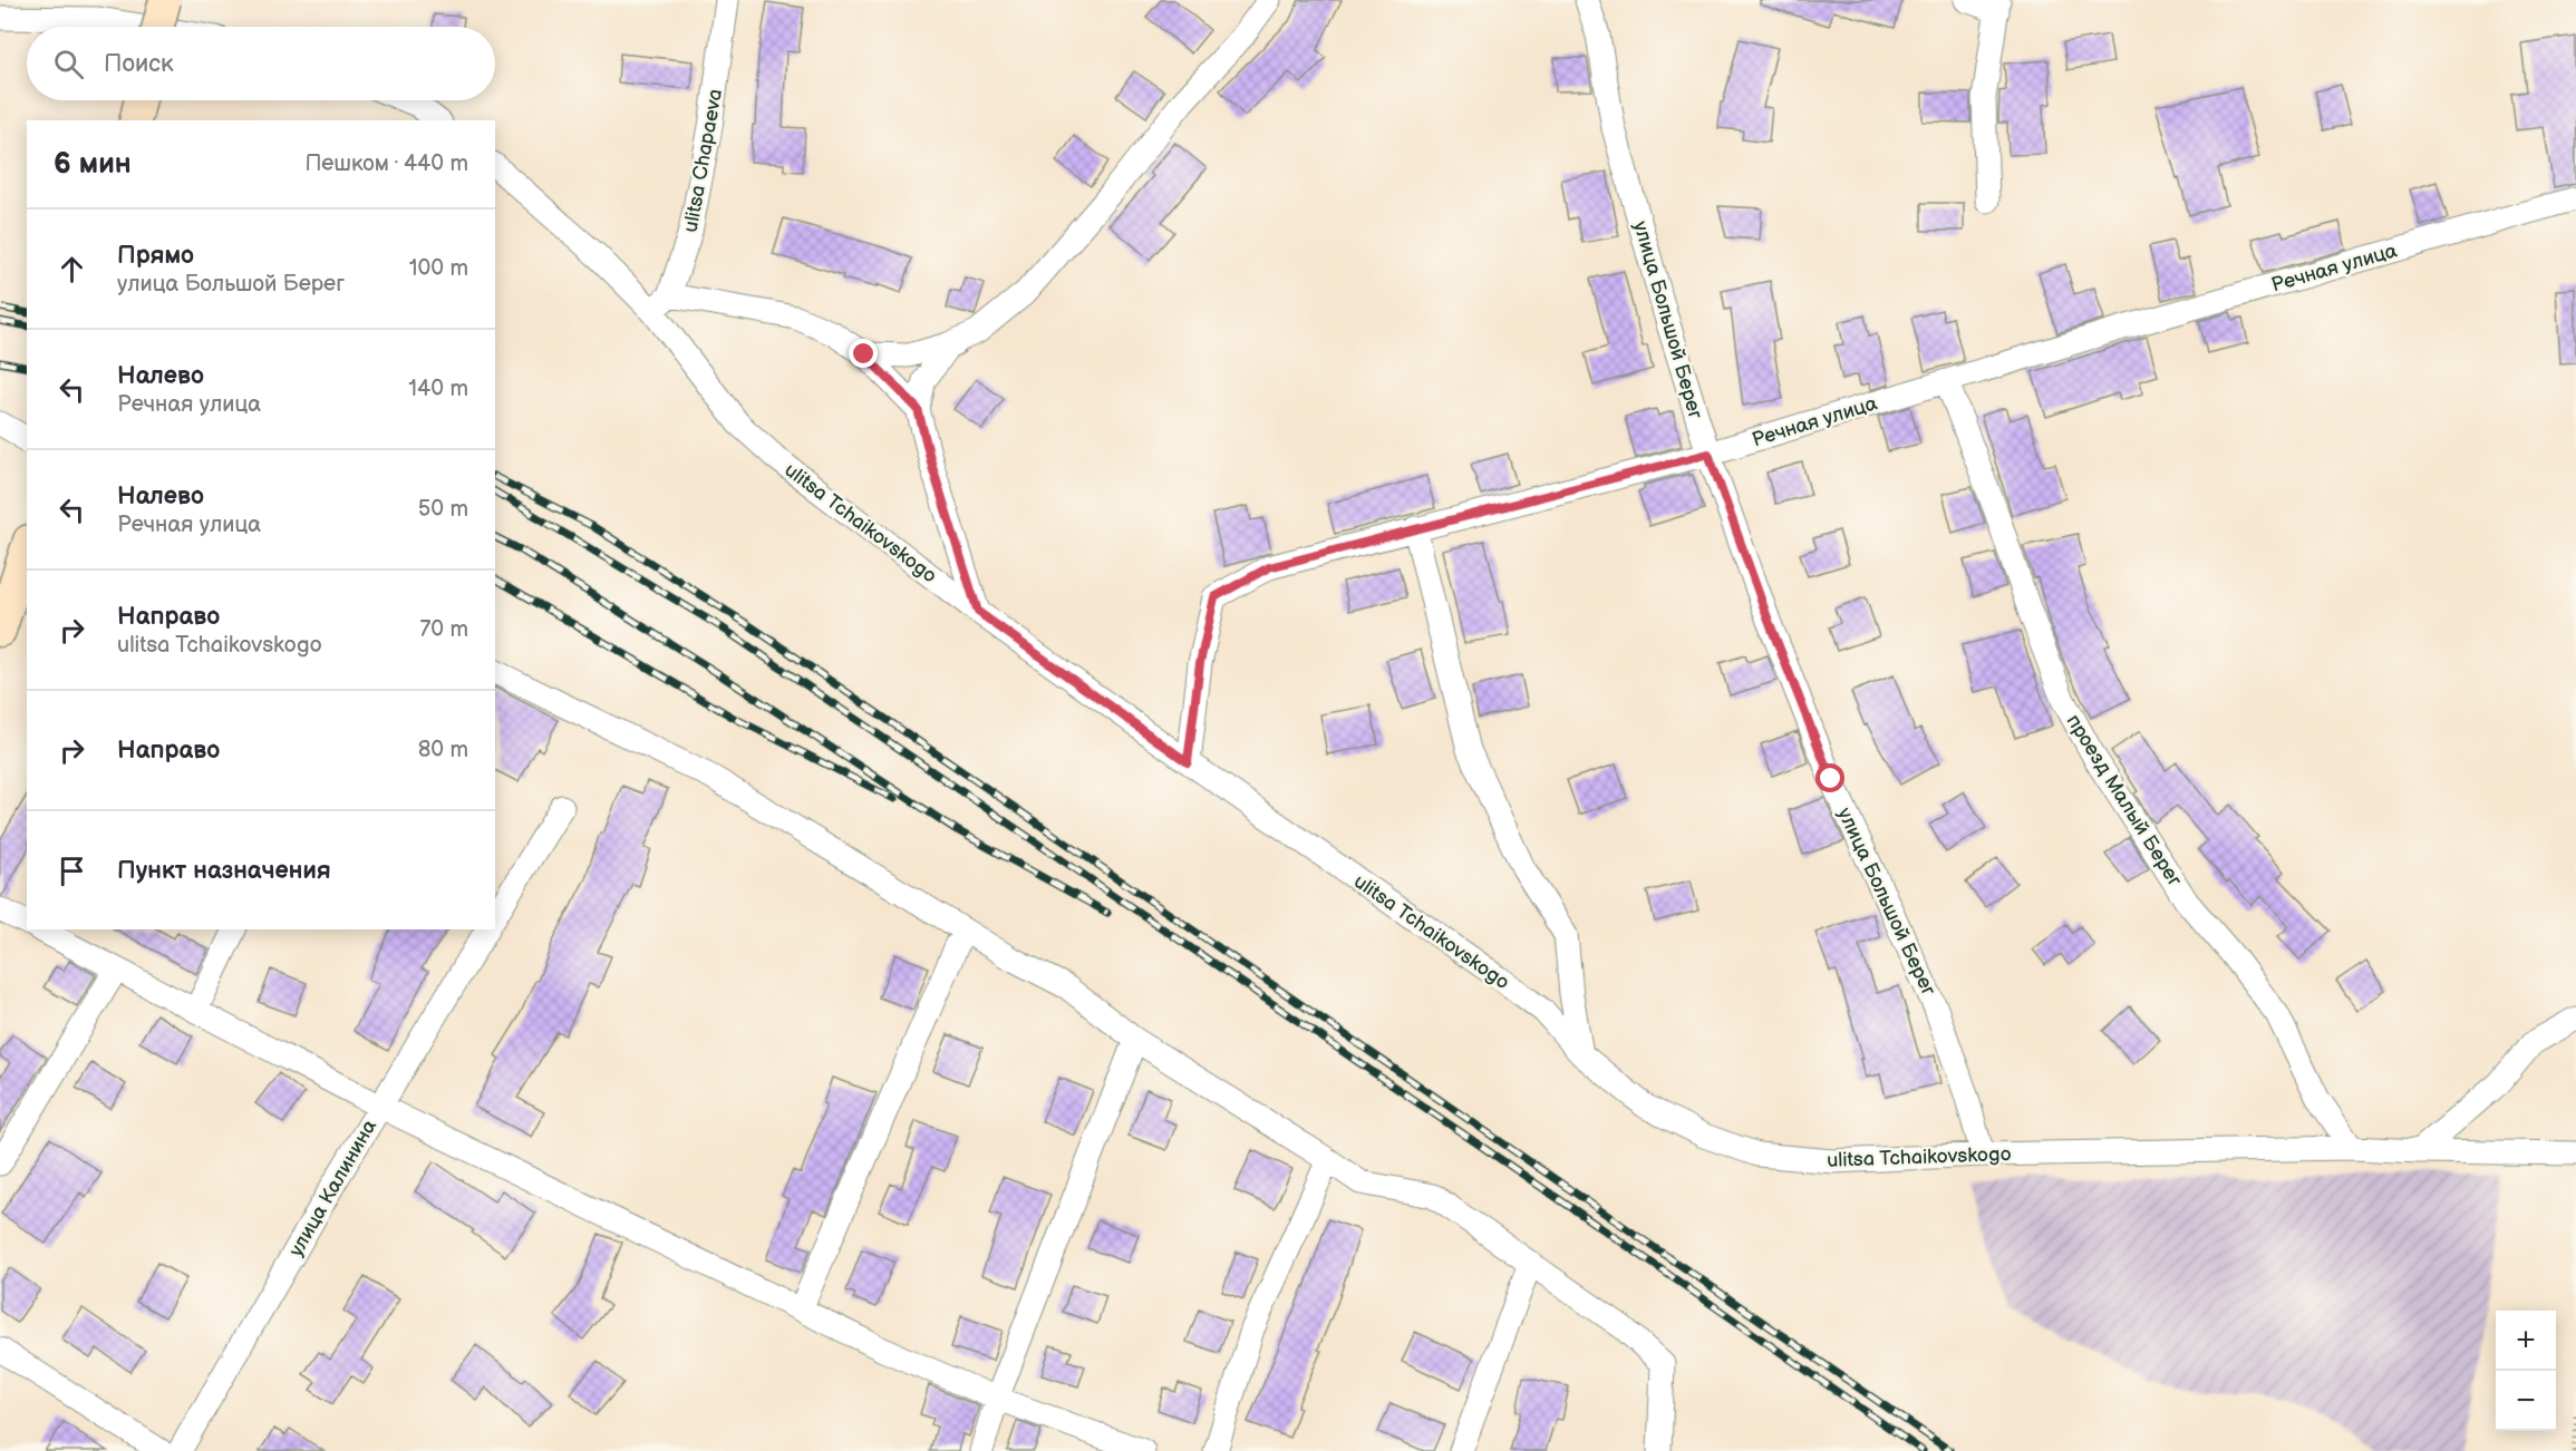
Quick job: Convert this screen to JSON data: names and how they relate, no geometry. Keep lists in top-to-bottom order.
{
  "streets": {
    "street": [
      "ulitsa Chapaeva",
      "Речная улица",
      "улица Большой Берег",
      "ulitsa Tchaikovskogo",
      "проезд Малый Берег",
      "улица Калинина"
    ]
  },
  "crossings": [
    ["ulitsa Chapaeva", "ulitsa Tchaikovskogo"],
    ["Речная улица", "улица Большой Берег"],
    ["Речная улица", "ulitsa Tchaikovskogo"],
    ["Речная улица", "проезд Малый Берег"],
    ["улица Большой Берег", "ulitsa Tchaikovskogo"],
    ["ulitsa Tchaikovskogo", "проезд Малый Берег"]
  ],
  "page": {
    "search": "Поиск",
    "heading": ["6 мин", "Пешком · 440 m"],
    "list": [
      ["Прямо", "улица Большой Берег", "100 m"],
      ["Налево", "Речная улица", "140 m"],
      ["Налево", "Речная улица", "50 m"],
      ["Направо", "ulitsa Tchaikovskogo", "70 m"],
      ["Направо", "80 m"],
      "Пункт назначения"
    ],
    "map_buttons": ["+", "−"]
  }
}
